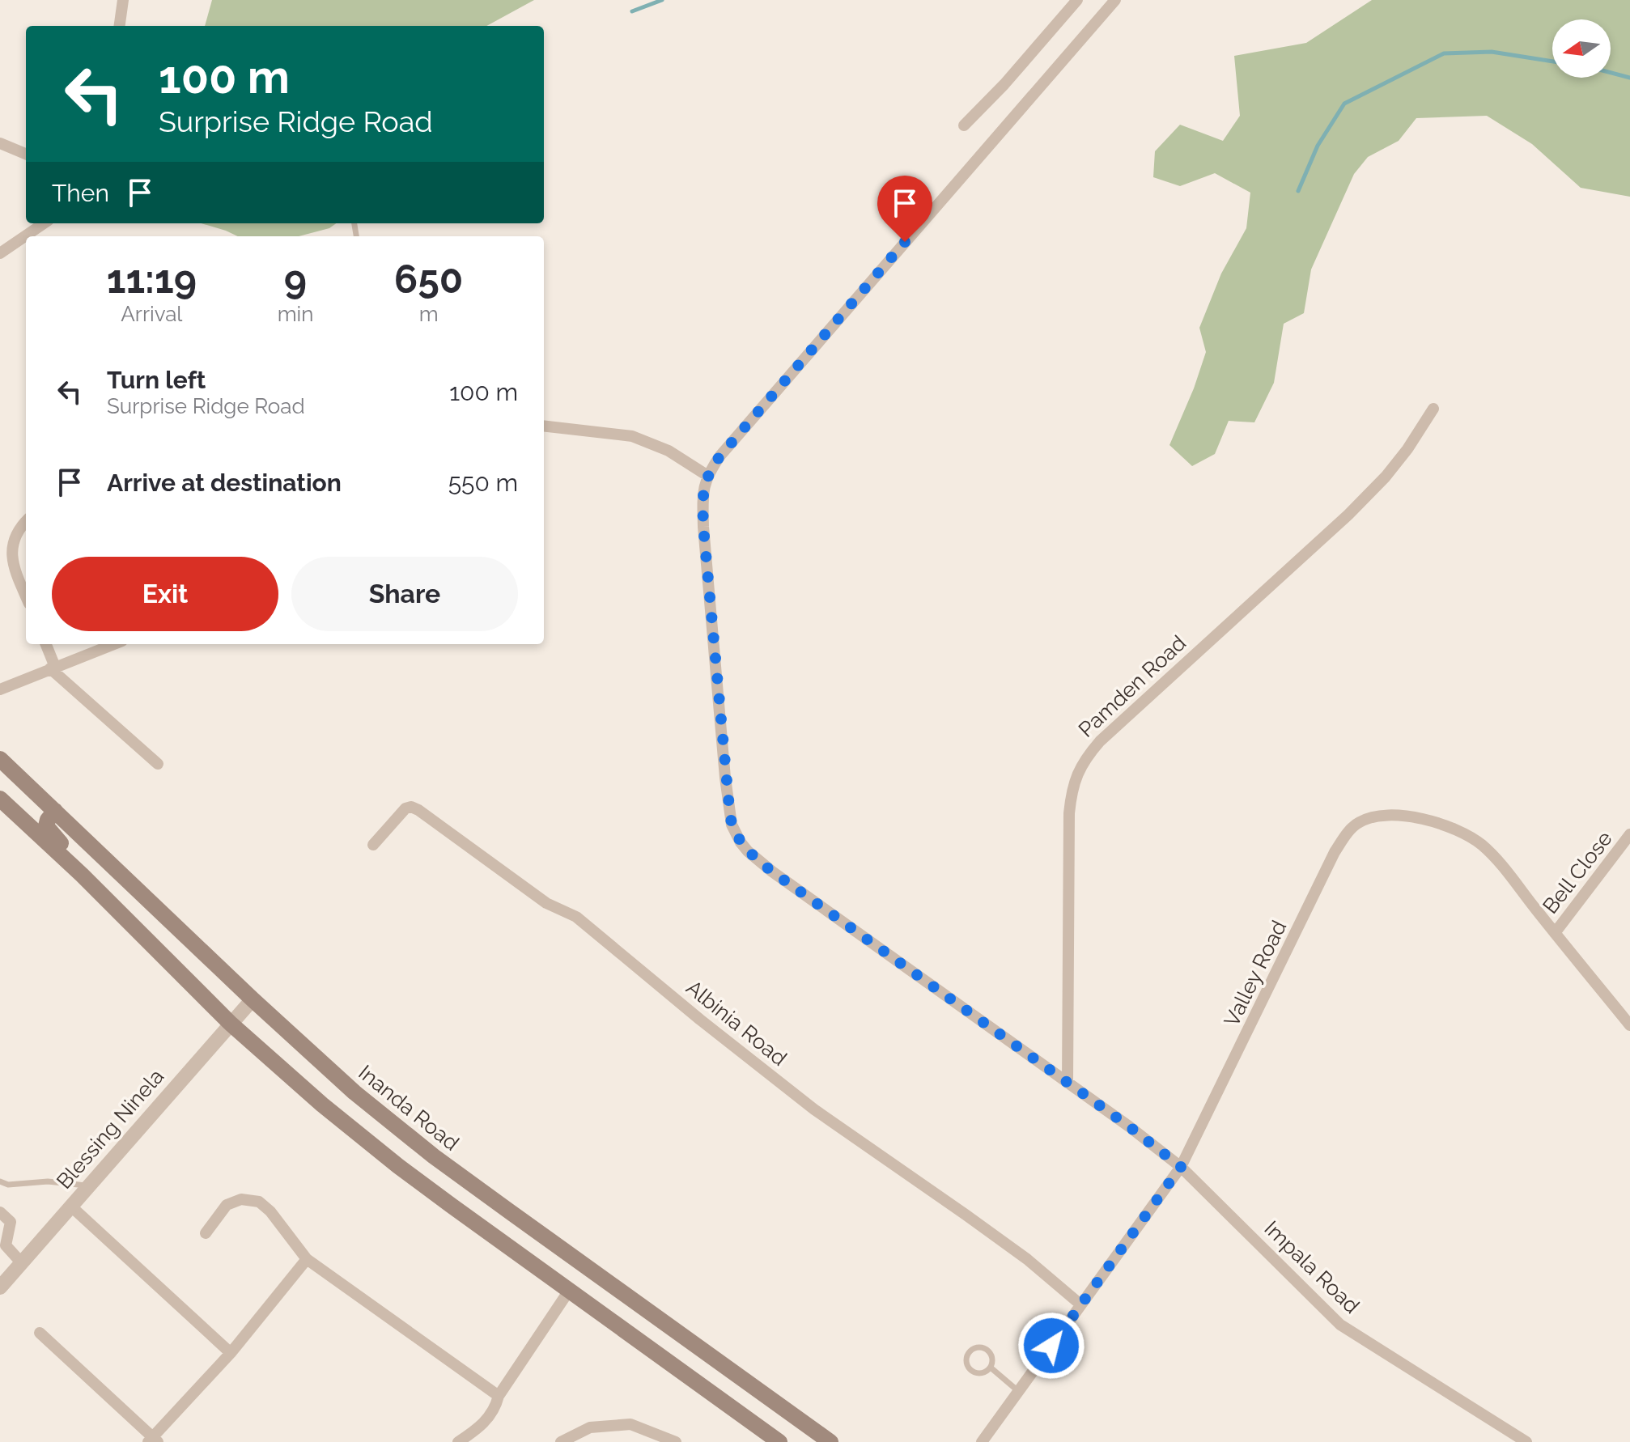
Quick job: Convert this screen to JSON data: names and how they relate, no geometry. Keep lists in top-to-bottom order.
{
  "streets": {
    "main road": ["Inanda Road"],
    "street": [
      "Pamden Road",
      "Bell Close",
      "Valley Road",
      "Albinia Road",
      "Blessing Ninela",
      "Impala Road"
    ]
  },
  "crossings": [
    ["Pamden Road", "Impala Road"],
    ["Bell Close", "Valley Road"],
    ["Valley Road", "Albinia Road"],
    ["Valley Road", "Impala Road"],
    ["Inanda Road", "Blessing Ninela"]
  ],
  "north": "left",
  "page": {
    "turn": ["100 m", "Surprise Ridge Road"],
    "then": "Then",
    "eta": [
      "11:19",
      "Arrival",
      "9",
      "min",
      "650",
      "m"
    ],
    "list": [
      {
        "name": "Turn left",
        "note": "Surprise Ridge Road",
        "value": "100 m"
      },
      {
        "name": "Arrive at destination",
        "value": "550 m"
      }
    ],
    "buttons": ["Exit", "Share"]
  }
}
